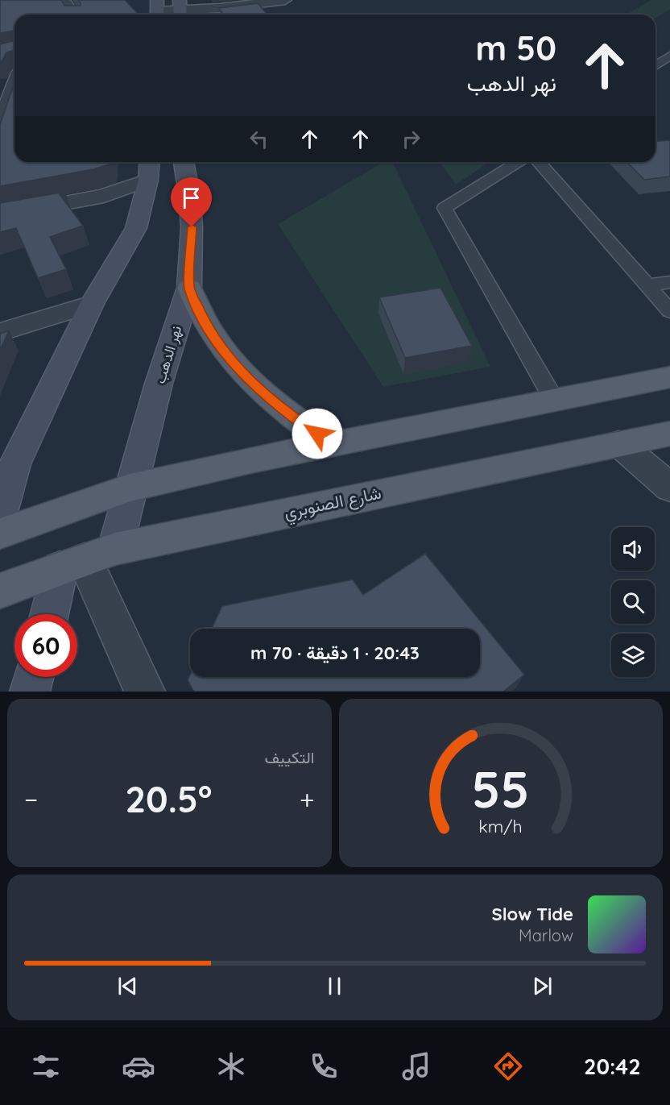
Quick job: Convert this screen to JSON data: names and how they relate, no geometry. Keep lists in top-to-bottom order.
{
  "streets": {
    "main road": ["نهر الدهب", "شارع الصنوبري"]
  },
  "crossings": [
    ["نهر الدهب", "شارع الصنوبري"]
  ],
  "page": {
    "turn": ["50 m", "نهر الدهب"],
    "limit": "60",
    "trip": "20:43 · 1 دقيقة · 70 m",
    "tile": "التكييف",
    "heat": ["−", "20.5°", "+"],
    "song": ["Slow Tide", "Marlow"],
    "tabs": "20:42",
    "gauge": ["55", "km/h"]
  }
}
